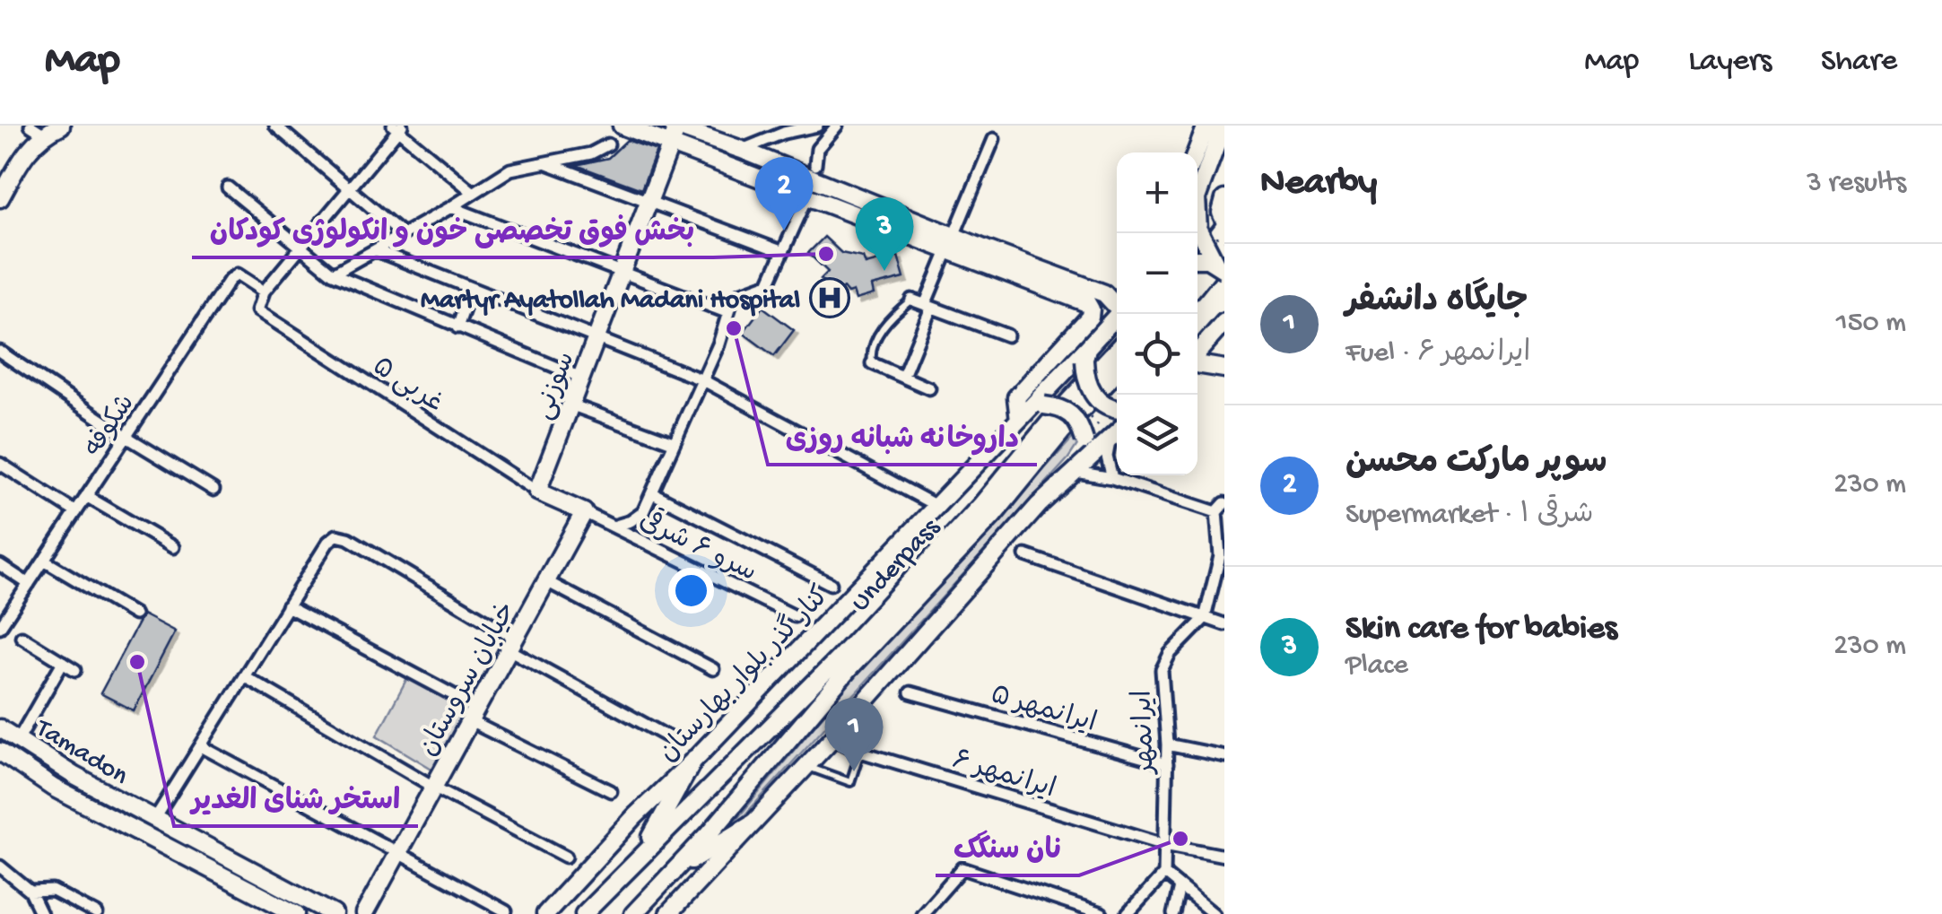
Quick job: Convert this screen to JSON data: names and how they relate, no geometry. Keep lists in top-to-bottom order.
{
  "streets": {
    "main road": [
      "سوزنی",
      "Underpass",
      "کنار گذر بلوار بهارستان",
      "خیابان سروستان",
      "Tamadon"
    ],
    "street": [
      "غربی ۵",
      "شکوفه",
      "سرو ۶ شرقی",
      "ایرانمهر ۵",
      "ایرانمهر",
      "ایرانمهر ۶"
    ]
  },
  "crossings": [
    ["غربی ۵", "سوزنی"],
    ["غربی ۵", "شکوفه"],
    ["سرو ۶ شرقی", "خیابان سروستان"],
    ["ایرانمهر ۵", "ایرانمهر"],
    ["ایرانمهر", "ایرانمهر ۶"]
  ],
  "places": {
    "other": [
      "بخش فوق تخصصی خون و انکولوژی کودکان",
      "داروخانه شبانه روزی",
      "استخر شنای الغدیر",
      "نان سنگک"
    ],
    "hospital": ["Martyr Ayatollah Madani Hospital"]
  },
  "page": {
    "header": "Map",
    "nav": ["Map", "Layers", "Share"],
    "heading": ["Nearby", "3 results"],
    "map_buttons": ["+", "−"],
    "pins": ["2", "3", "1"],
    "list": [
      {
        "mark": "1",
        "name": "جایگاه دانشفر",
        "note": "Fuel · ایرانمهر ۶",
        "value": "150 m"
      },
      {
        "mark": "2",
        "name": "سوپر مارکت محسن",
        "note": "Supermarket · شرقی ۱",
        "value": "230 m"
      },
      {
        "mark": "3",
        "name": "Skin care for babies",
        "note": "Place",
        "value": "230 m"
      }
    ]
  }
}
